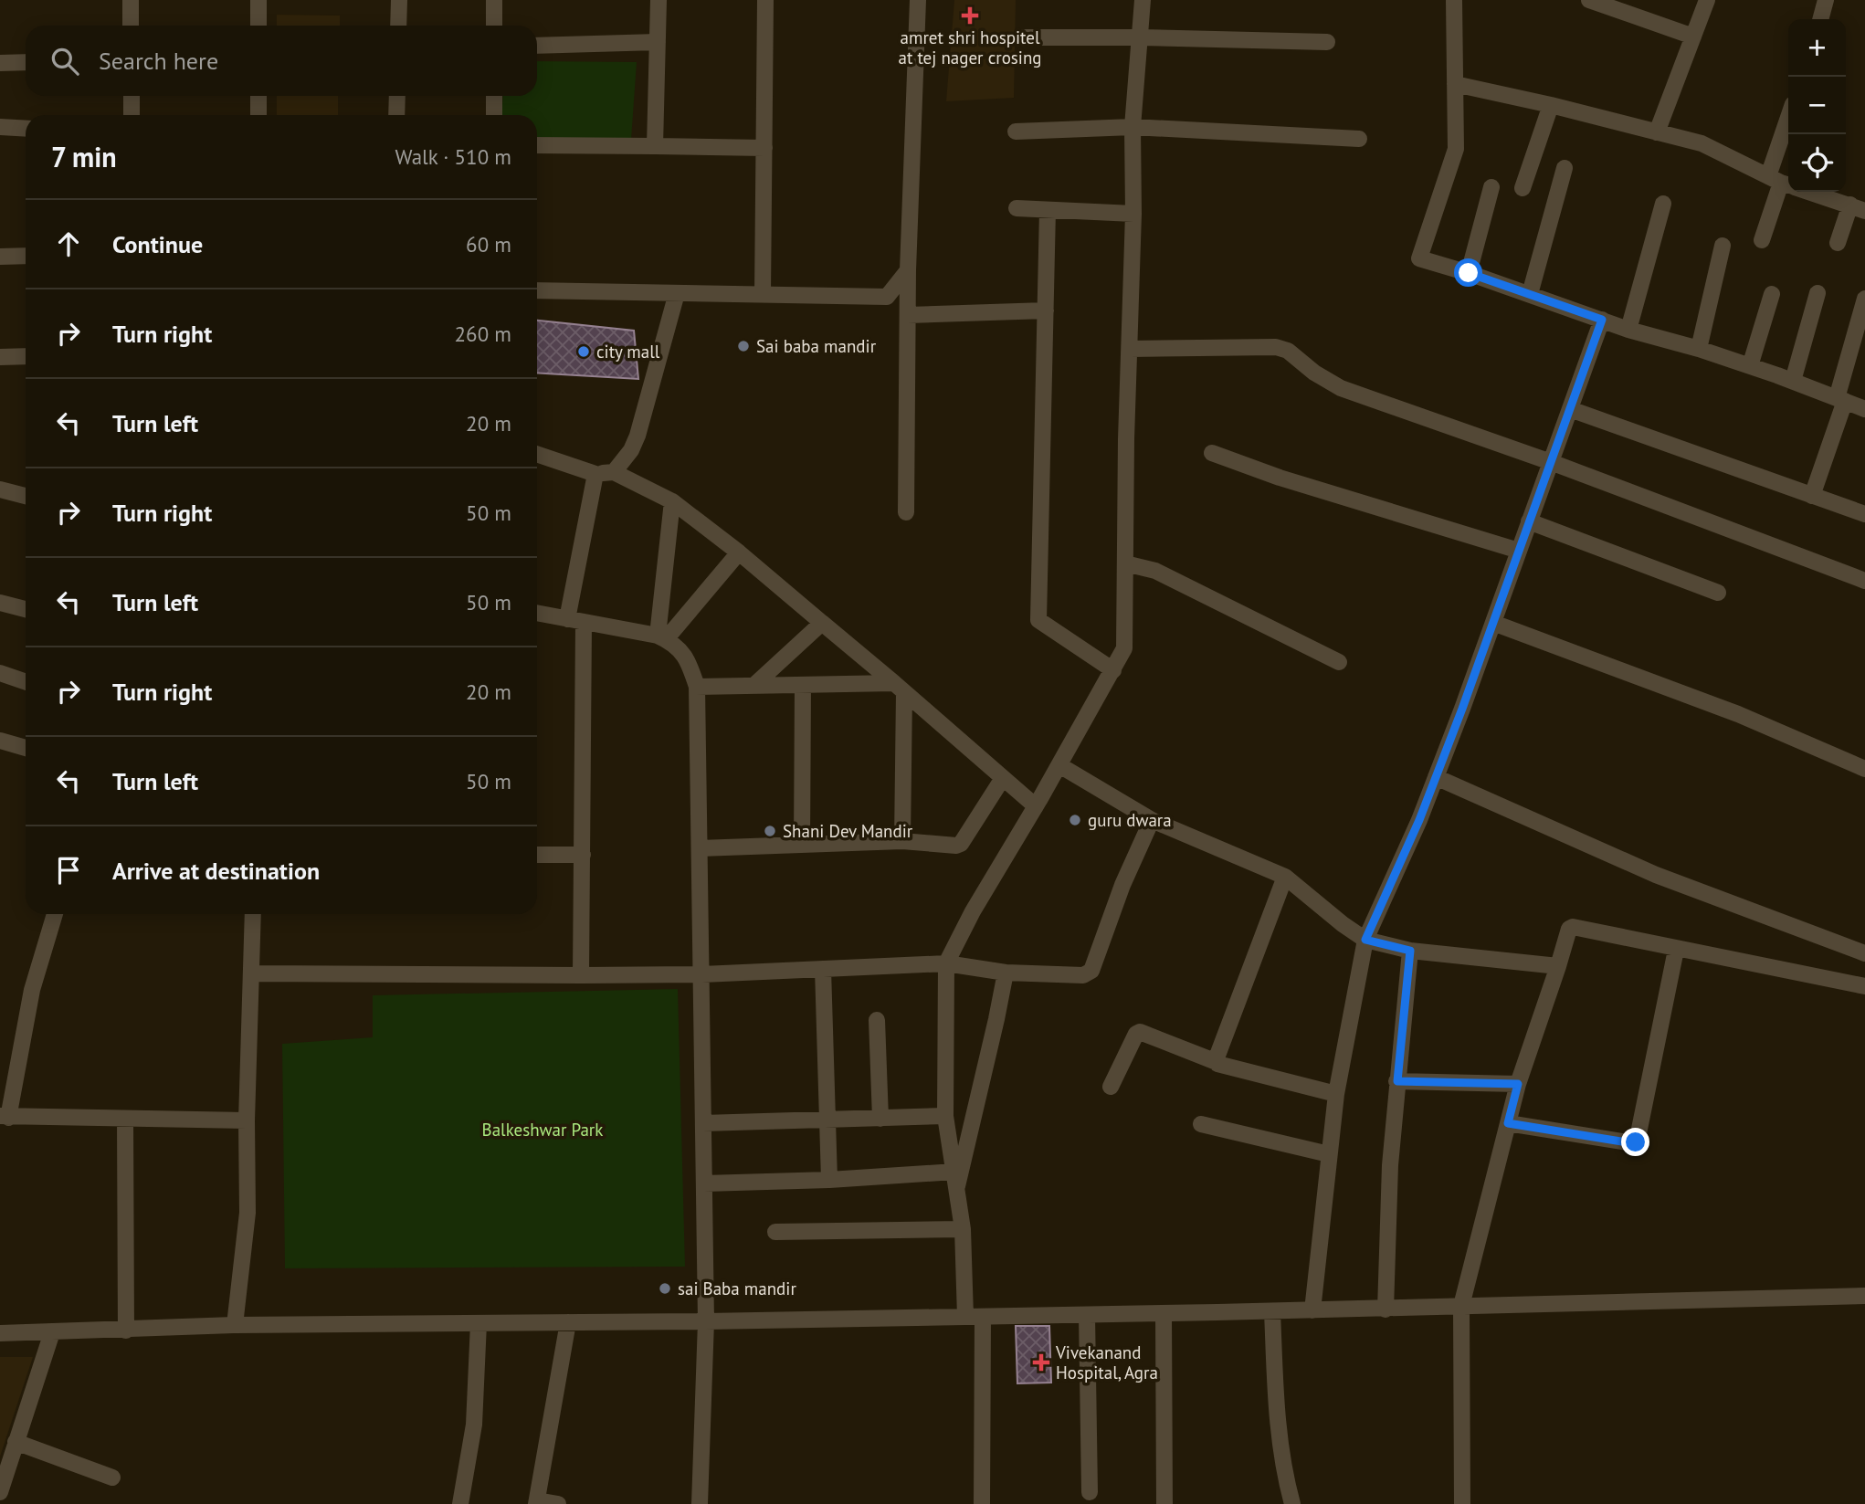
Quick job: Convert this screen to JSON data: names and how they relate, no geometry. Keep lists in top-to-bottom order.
{
  "parks": ["Balkeshwar Park"],
  "places": {
    "health": ["amret shri hospitel at tej nager crosing", "Vivekanand Hospital, Agra"],
    "other": [
      "Sai baba mandir",
      "city mall",
      "guru dwara",
      "Shani Dev Mandir",
      "sai Baba mandir"
    ]
  },
  "page": {
    "map_buttons": ["+", "−"],
    "search": "Search here",
    "heading": ["7 min", "Walk · 510 m"],
    "list": [
      ["Continue", "60 m"],
      ["Turn right", "260 m"],
      ["Turn left", "20 m"],
      ["Turn right", "50 m"],
      ["Turn left", "50 m"],
      ["Turn right", "20 m"],
      ["Turn left", "50 m"],
      "Arrive at destination"
    ]
  }
}
